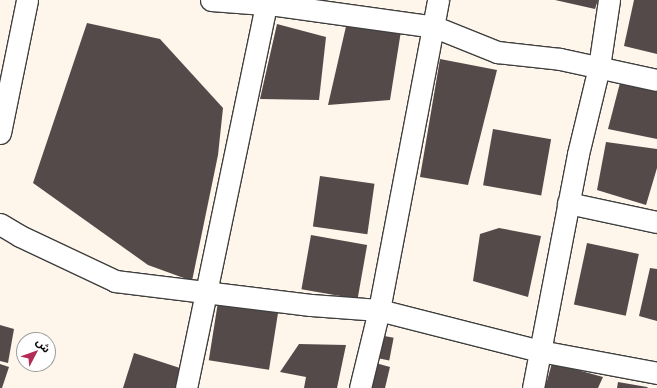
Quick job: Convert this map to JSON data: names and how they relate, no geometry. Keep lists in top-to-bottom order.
{
  "north": "top right"
}
